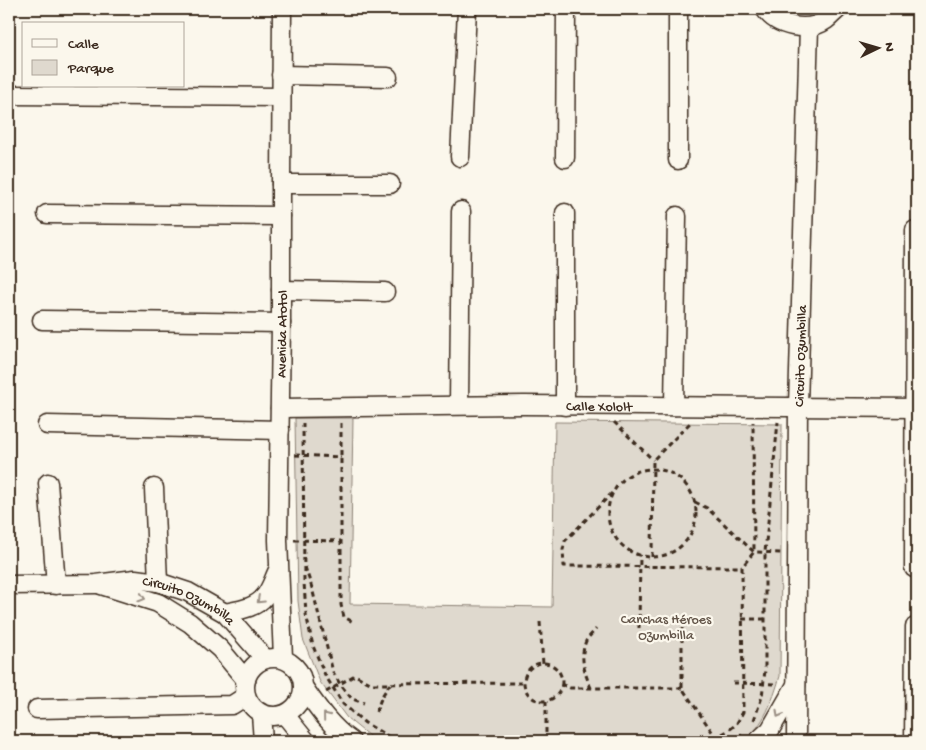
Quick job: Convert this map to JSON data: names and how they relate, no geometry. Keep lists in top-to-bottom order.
{
  "streets": {
    "street": ["Avenida Atotol", "Circuito Ozumbilla", "Calle Xololt"]
  },
  "crossings": [
    ["Avenida Atotol", "Circuito Ozumbilla"],
    ["Avenida Atotol", "Calle Xololt"],
    ["Circuito Ozumbilla", "Calle Xololt"]
  ],
  "parks": ["Canchas Héroes Ozumbilla"],
  "legend": ["Calle", "Parque"],
  "north": "right"
}
